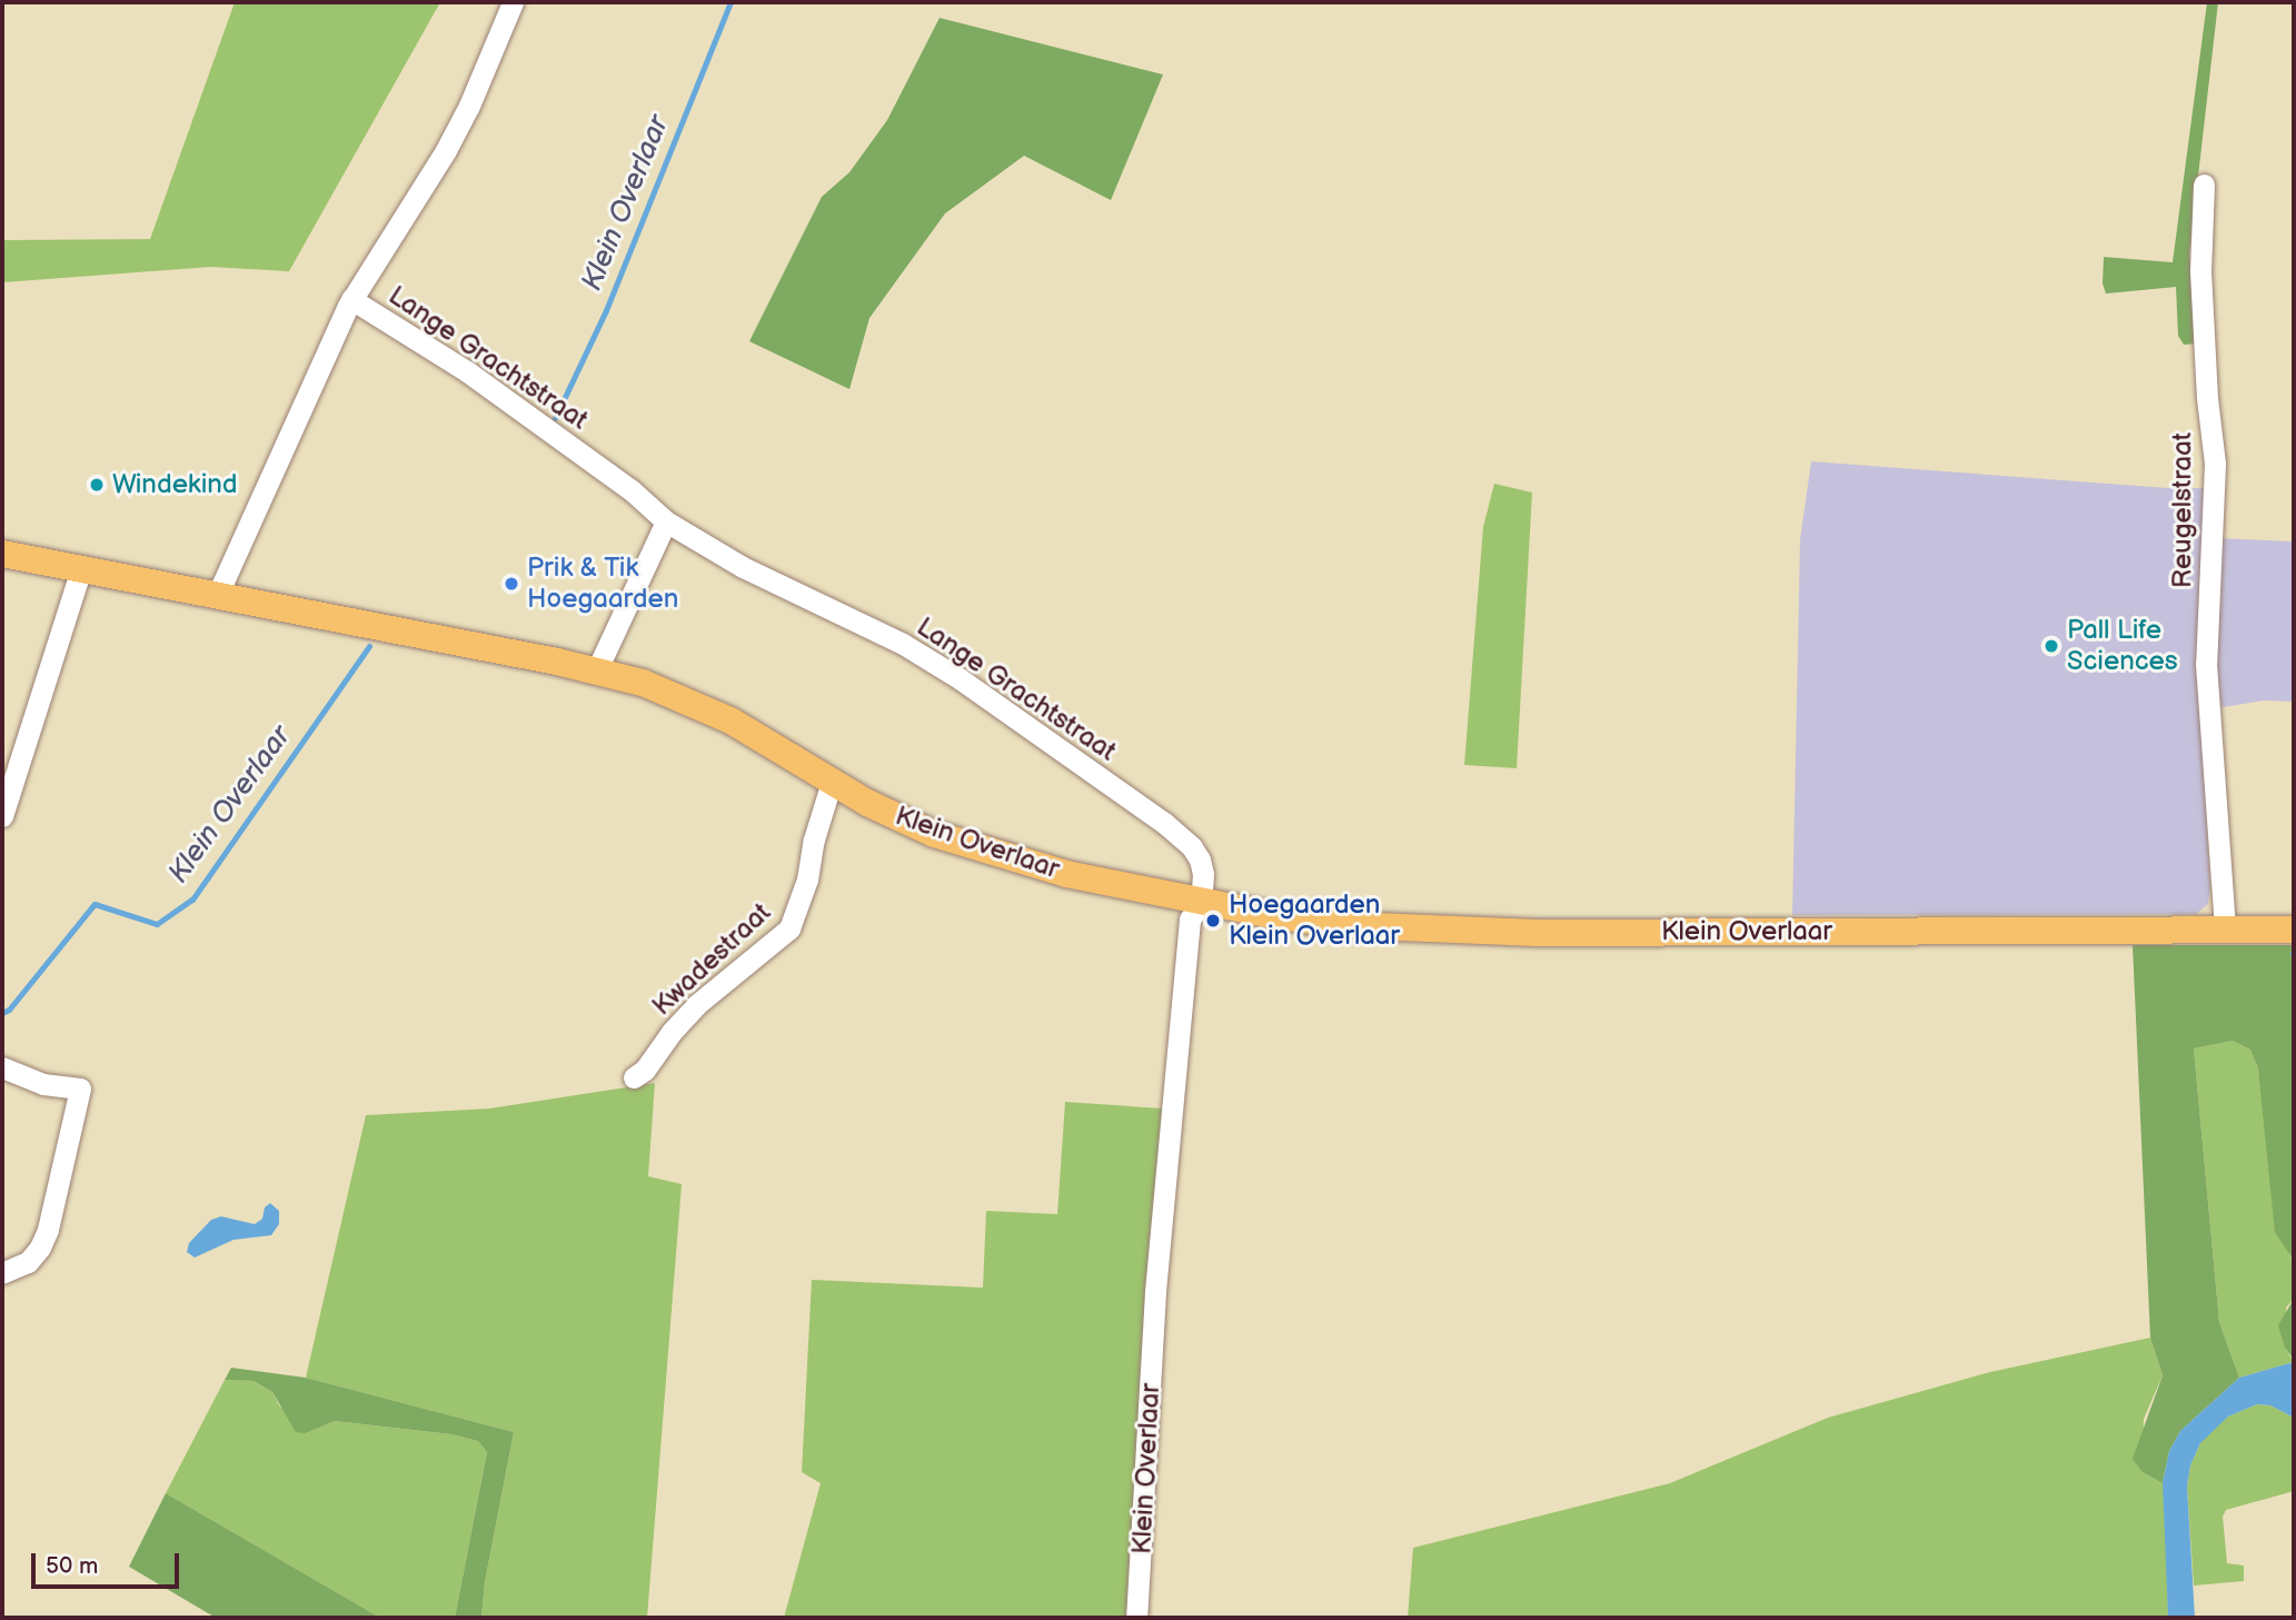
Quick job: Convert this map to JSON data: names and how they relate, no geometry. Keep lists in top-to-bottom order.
{
  "streets": {
    "main road": ["Klein Overlaar"],
    "street": ["Lange Grachtstraat", "Reugelstraat", "Kwadestraat"]
  },
  "crossings": [
    ["Lange Grachtstraat", "Klein Overlaar"],
    ["Reugelstraat", "Klein Overlaar"],
    ["Klein Overlaar", "Kwadestraat"]
  ],
  "water": ["Klein Overlaar"],
  "places": [
    "Windekind",
    "Prik & Tik Hoegaarden",
    "Pall Life Sciences",
    "Hoegaarden Klein Overlaar"
  ],
  "scale_bar": "50 m"
}
